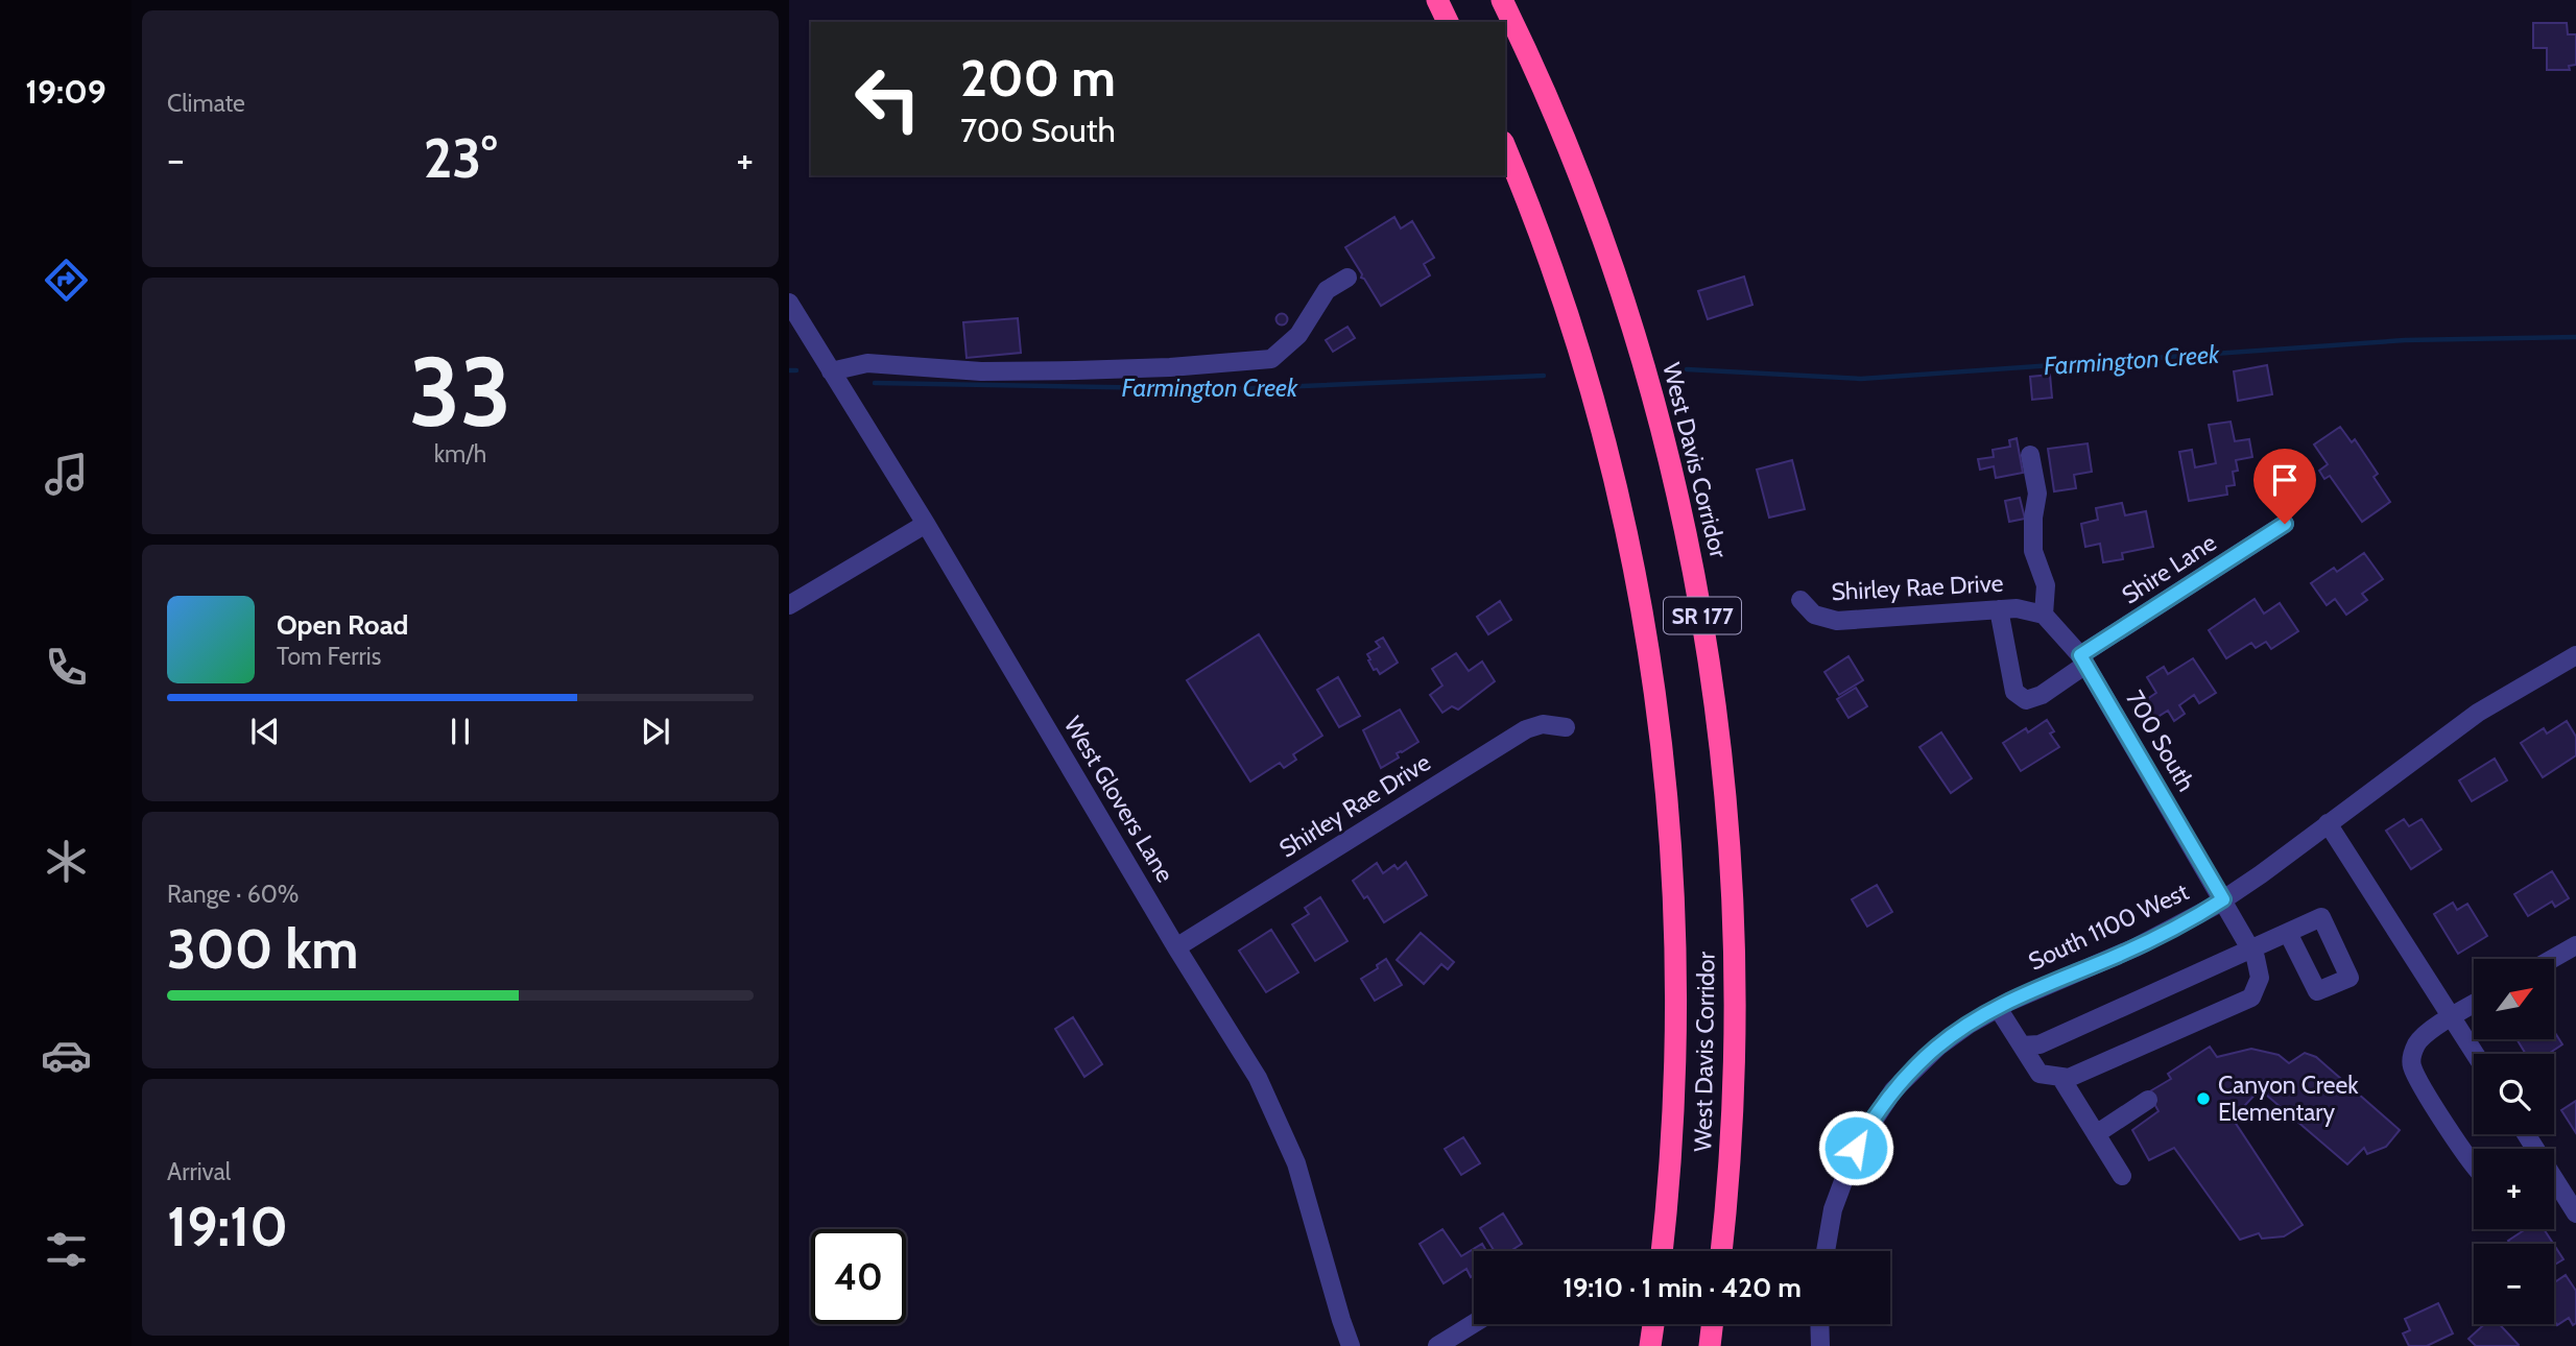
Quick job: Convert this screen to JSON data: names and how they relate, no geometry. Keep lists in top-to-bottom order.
{
  "streets": {
    "highway": ["West Davis Corridor", "SR 177"],
    "street": [
      "Shire Lane",
      "Shirley Rae Drive",
      "700 South",
      "West Glovers Lane",
      "South 1100 West"
    ]
  },
  "crossings": [
    ["Shire Lane", "Shirley Rae Drive"],
    ["Shire Lane", "700 South"],
    ["Shirley Rae Drive", "700 South"],
    ["Shirley Rae Drive", "West Glovers Lane"],
    ["700 South", "South 1100 West"]
  ],
  "water": ["Farmington Creek"],
  "places": ["Canyon Creek Elementary"],
  "north": "top right",
  "page": {
    "tabs": "19:09",
    "tile": [
      "Climate",
      ["33", "km/h"],
      ["Range · 60%", "300 km"],
      ["Arrival", "19:10"]
    ],
    "turn": ["200 m", "700 South"],
    "heat": ["−", "23°", "+"],
    "song": ["Open Road", "Tom Ferris"],
    "map_buttons": ["+", "−"],
    "limit": "40",
    "trip": "19:10 · 1 min · 420 m"
  }
}
